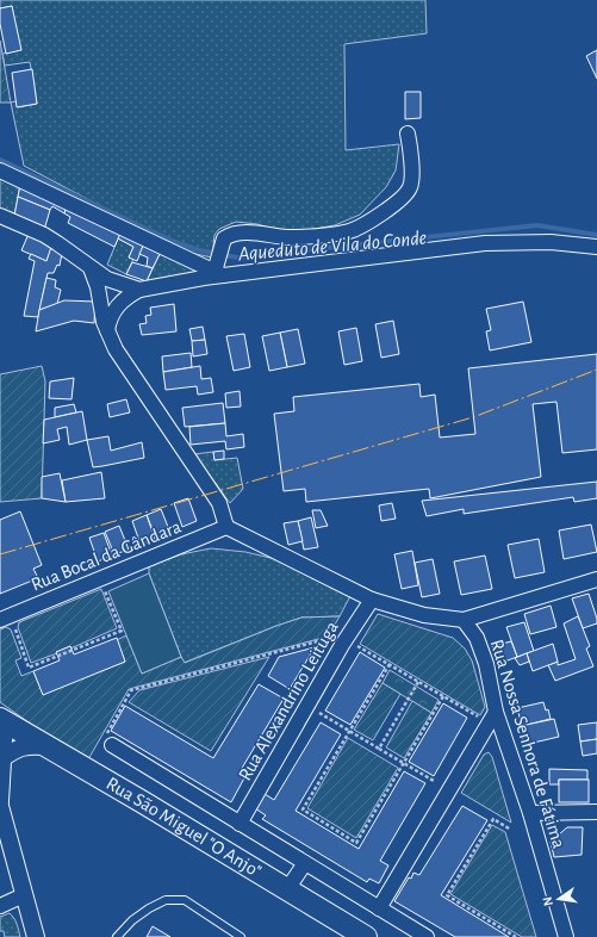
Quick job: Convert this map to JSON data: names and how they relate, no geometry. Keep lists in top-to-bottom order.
{
  "streets": {
    "main road": ["Rua São Miguel \"O Anjo\""],
    "street": ["Rua Bocal da Gândara", "Rua Alexandrino Leituga", "Rua Nossa Senhora de Fátima"]
  },
  "water": ["Aqueduto de Vila do Conde"],
  "north": "left"
}
